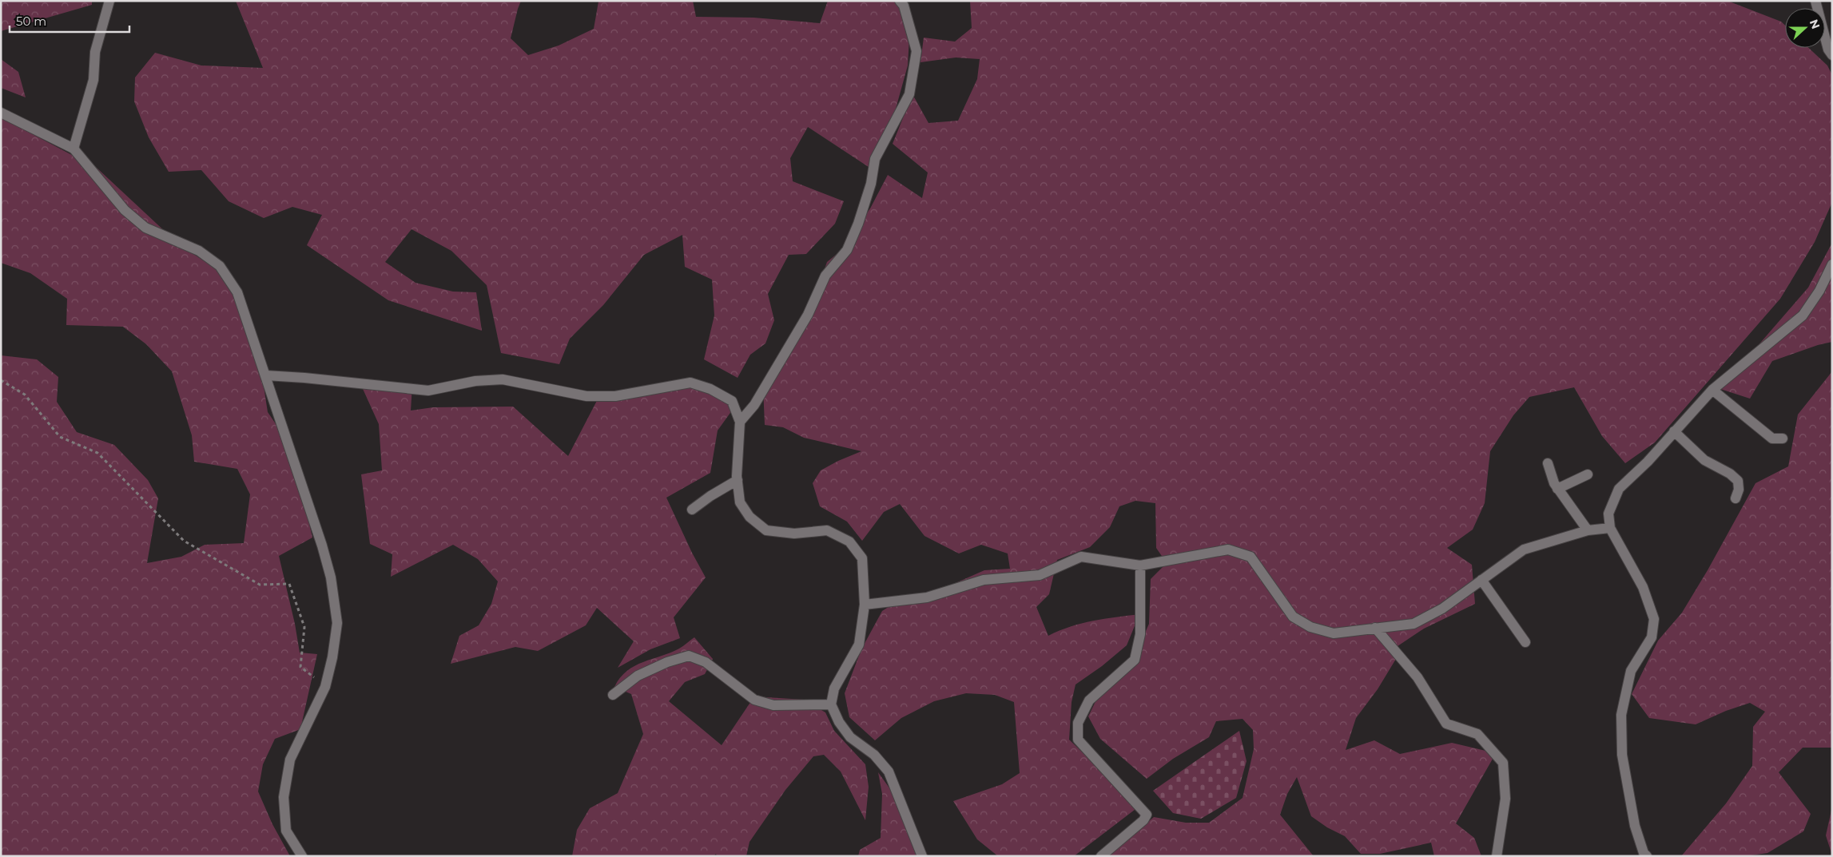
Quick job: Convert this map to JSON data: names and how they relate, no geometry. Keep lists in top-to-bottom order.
{
  "scale_bar": "50 m",
  "north": "right"
}
